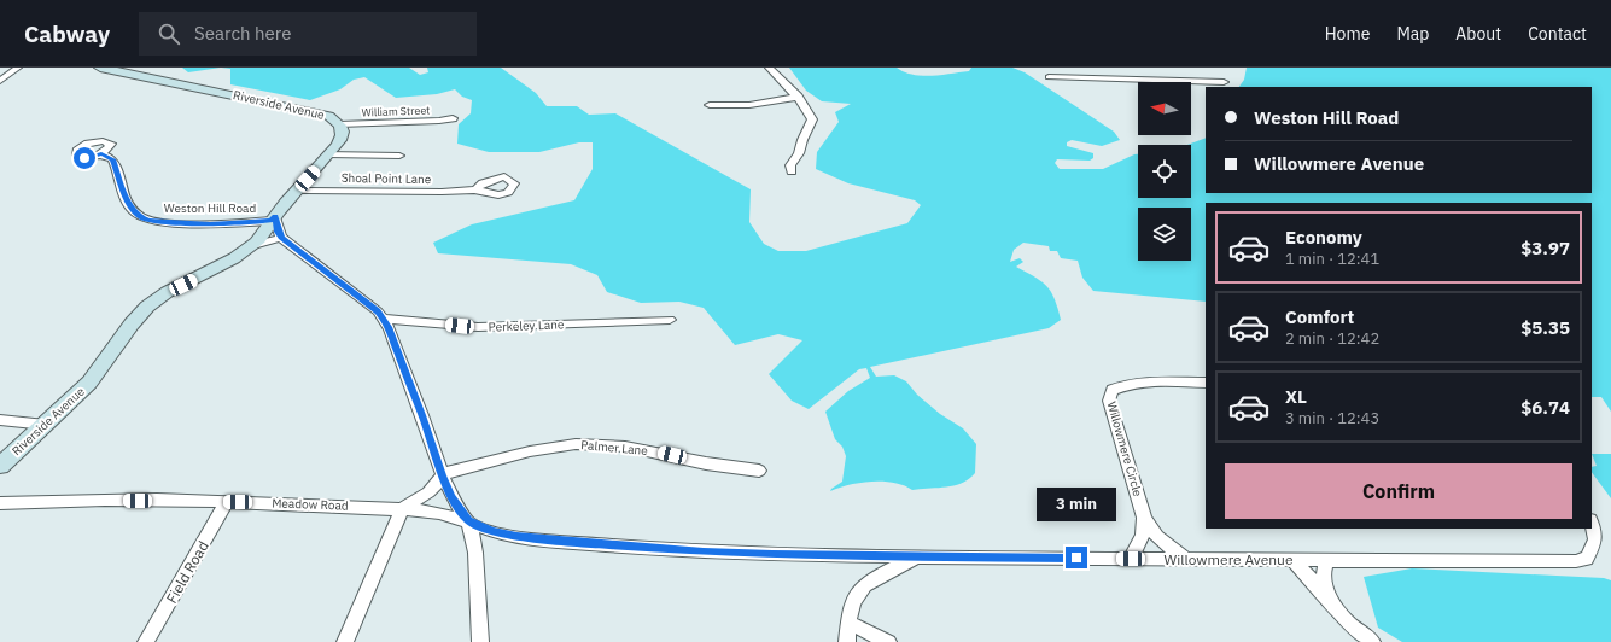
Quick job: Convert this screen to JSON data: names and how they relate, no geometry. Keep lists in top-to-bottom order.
{
  "streets": {
    "street": [
      "Riverside Avenue",
      "William Street",
      "Shoal Point Lane",
      "Weston Hill Road",
      "Perkeley Lane",
      "Palmer Lane",
      "Willowmere Circle",
      "Meadow Road",
      "Willowmere Avenue",
      "Field Road"
    ]
  },
  "crossings": [
    ["Riverside Avenue", "William Street"],
    ["Riverside Avenue", "Shoal Point Lane"],
    ["Riverside Avenue", "Weston Hill Road"],
    ["Willowmere Circle", "Willowmere Avenue"],
    ["Meadow Road", "Willowmere Avenue"],
    ["Meadow Road", "Field Road"]
  ],
  "north": "left",
  "page": {
    "header": "Cabway",
    "search": "Search here",
    "nav": [
      "Home",
      "Map",
      "About",
      "Contact"
    ],
    "banner": ["Weston Hill Road", "Willowmere Avenue"],
    "list": [
      {
        "name": "Economy",
        "note": "1 min · 12:41",
        "value": "$3.97"
      },
      {
        "name": "Comfort",
        "note": "2 min · 12:42",
        "value": "$5.35"
      },
      {
        "name": "XL",
        "note": "3 min · 12:43",
        "value": "$6.74"
      }
    ],
    "buttons": "Confirm",
    "bubble": "3 min"
  }
}
